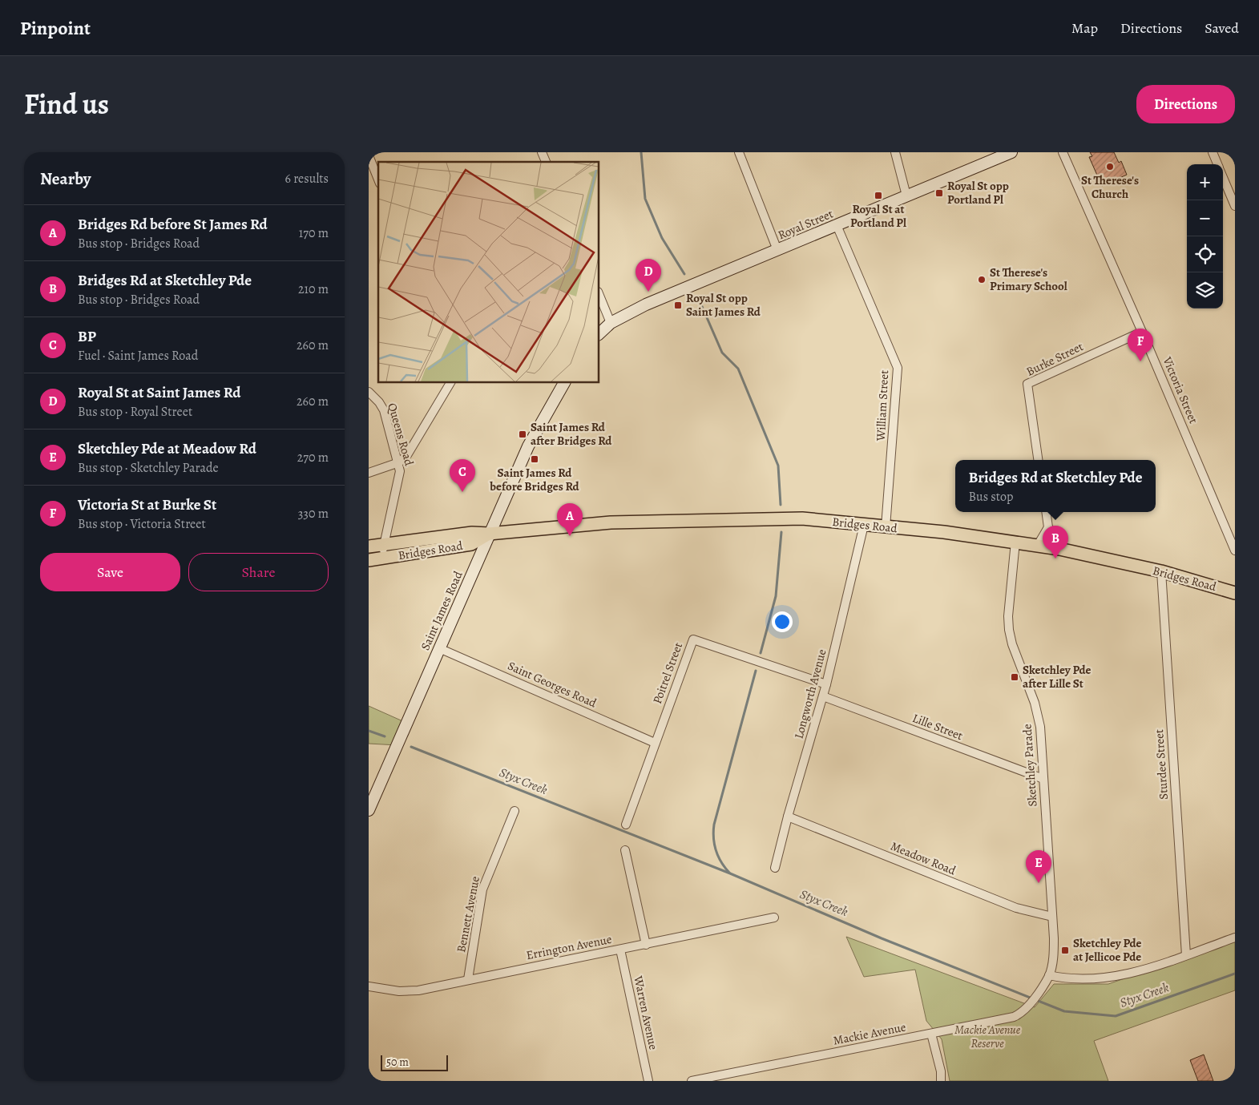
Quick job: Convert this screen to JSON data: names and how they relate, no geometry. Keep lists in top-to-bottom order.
{
  "streets": {
    "main road": ["Royal Street", "Bridges Road", "Saint James Road"],
    "street": [
      "Burke Street",
      "Victoria Street",
      "William Street",
      "Queens Road",
      "Poitrel Street",
      "Saint Georges Road",
      "Longworth Avenue",
      "Lille Street",
      "Sturdee Street",
      "Sketchley Parade",
      "Meadow Road",
      "Bennett Avenue",
      "Errington Avenue",
      "Warren Avenue",
      "Mackie Avenue"
    ]
  },
  "crossings": [
    ["Royal Street", "William Street"],
    ["Burke Street", "Victoria Street"],
    ["William Street", "Bridges Road"],
    ["Queens Road", "Bridges Road"],
    ["Bridges Road", "Saint James Road"],
    ["Bridges Road", "Longworth Avenue"],
    ["Bridges Road", "Sturdee Street"],
    ["Bridges Road", "Sketchley Parade"],
    ["Saint James Road", "Saint Georges Road"],
    ["Poitrel Street", "Saint Georges Road"],
    ["Poitrel Street", "Longworth Avenue"],
    ["Longworth Avenue", "Lille Street"],
    ["Longworth Avenue", "Meadow Road"],
    ["Lille Street", "Sketchley Parade"],
    ["Sketchley Parade", "Meadow Road"],
    ["Sketchley Parade", "Mackie Avenue"],
    ["Bennett Avenue", "Errington Avenue"],
    ["Errington Avenue", "Warren Avenue"]
  ],
  "water": ["Styx Creek"],
  "parks": ["Mackie Avenue Reserve"],
  "places": {
    "other": ["St Therese's Church", "St Therese's Primary School"],
    "transit": [
      "Royal St opp Portland Pl",
      "Royal St at Portland Pl",
      "Royal St opp Saint James Rd",
      "Saint James Rd after Bridges Rd",
      "Saint James Rd before Bridges Rd",
      "Sketchley Pde after Lille St",
      "Sketchley Pde at Jellicoe Pde"
    ]
  },
  "scale_bar": "50 m",
  "page": {
    "header": "Pinpoint",
    "nav": ["Map", "Directions", "Saved"],
    "title": "Find us",
    "buttons": [
      "Directions",
      ["Save", "Share"]
    ],
    "heading": ["Nearby", "6 results"],
    "map_buttons": ["+", "−"],
    "list": [
      {
        "mark": "A",
        "name": "Bridges Rd before St James Rd",
        "note": "Bus stop · Bridges Road",
        "value": "170 m"
      },
      {
        "mark": "B",
        "name": "Bridges Rd at Sketchley Pde",
        "note": "Bus stop · Bridges Road",
        "value": "210 m"
      },
      {
        "mark": "C",
        "name": "BP",
        "note": "Fuel · Saint James Road",
        "value": "260 m"
      },
      {
        "mark": "D",
        "name": "Royal St at Saint James Rd",
        "note": "Bus stop · Royal Street",
        "value": "260 m"
      },
      {
        "mark": "E",
        "name": "Sketchley Pde at Meadow Rd",
        "note": "Bus stop · Sketchley Parade",
        "value": "270 m"
      },
      {
        "mark": "F",
        "name": "Victoria St at Burke St",
        "note": "Bus stop · Victoria Street",
        "value": "330 m"
      }
    ],
    "pins": [
      "D",
      "F",
      "C",
      "A",
      "B",
      "E"
    ],
    "popup": ["Bridges Rd at Sketchley Pde", "Bus stop"],
    "scale": "50 m"
  }
}
